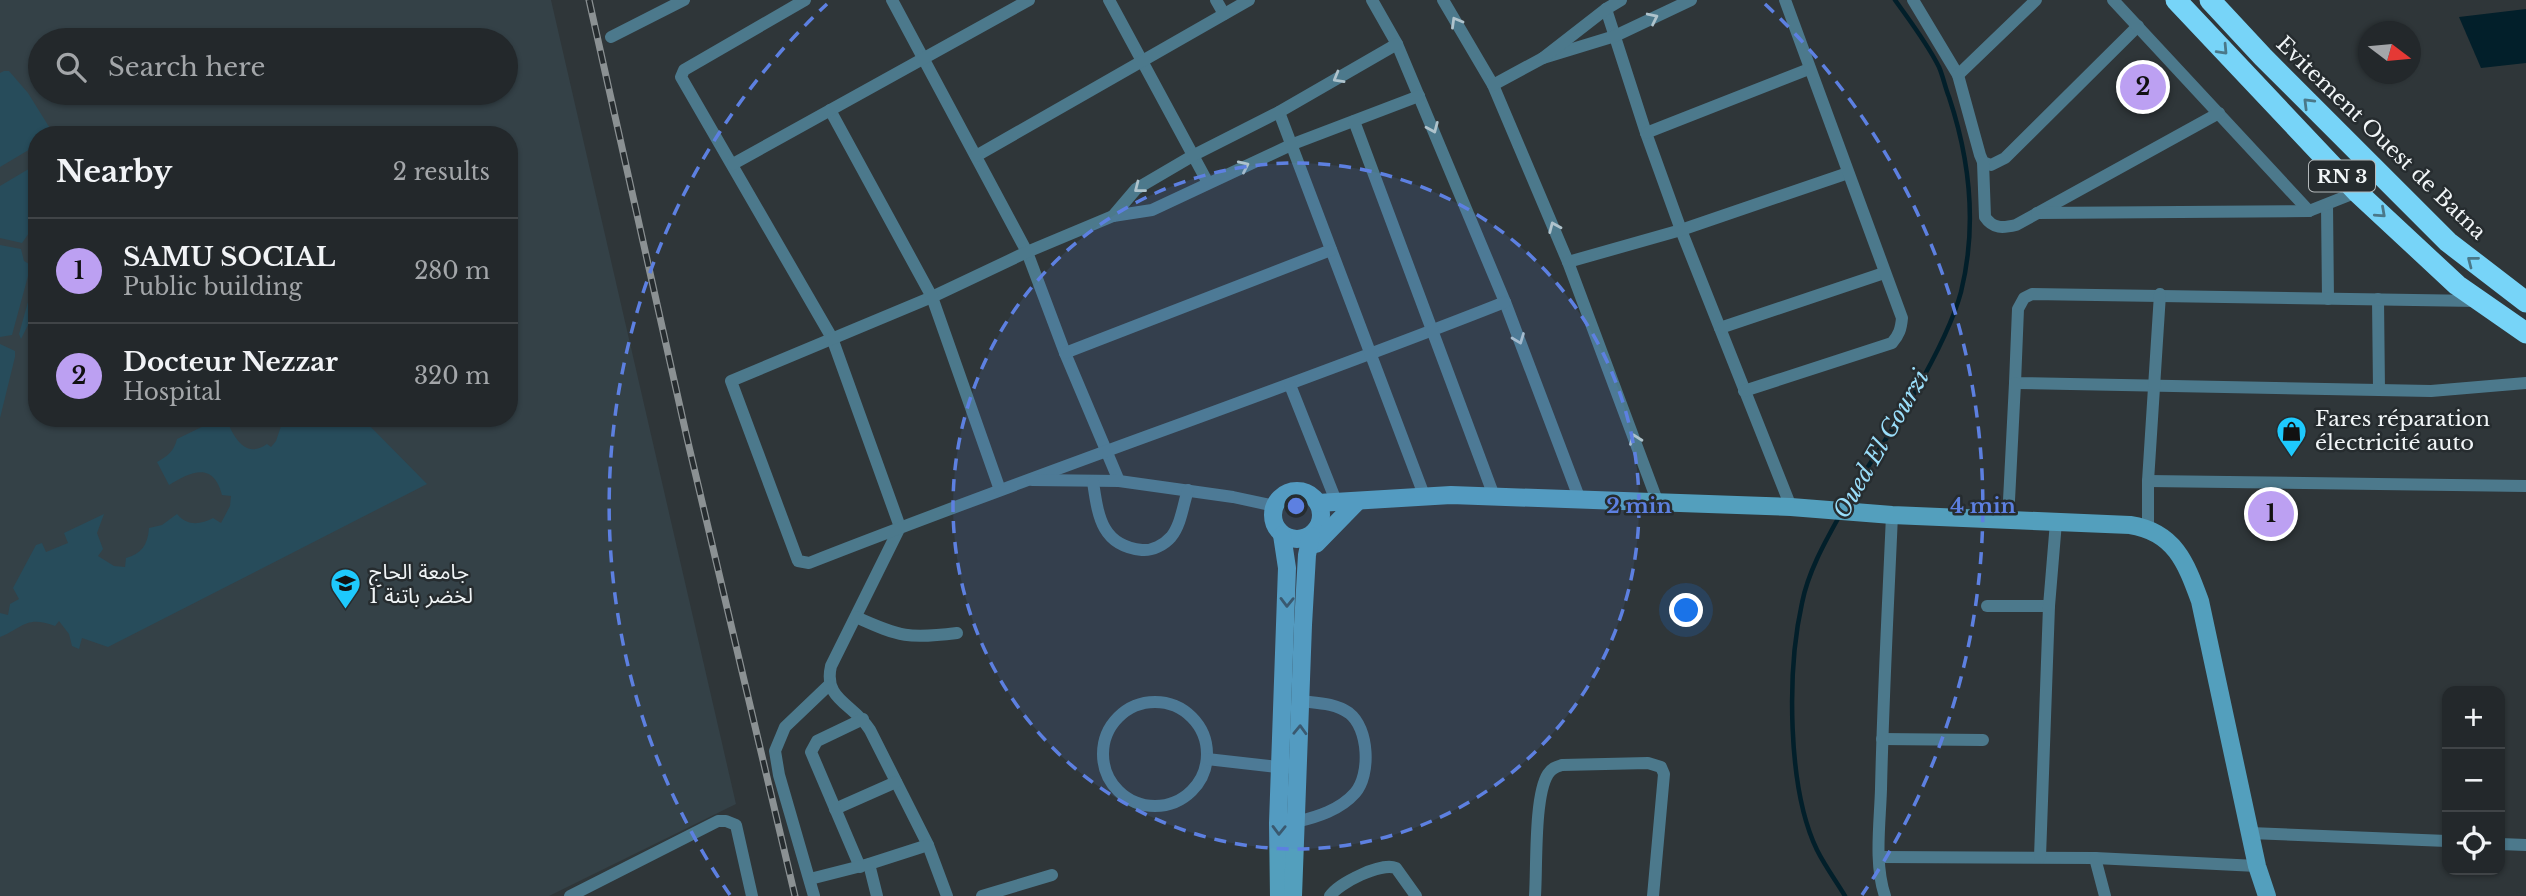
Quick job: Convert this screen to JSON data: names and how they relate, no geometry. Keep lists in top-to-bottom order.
{
  "streets": {
    "highway": ["Evitement Ouest de Batna", "RN 3"]
  },
  "water": ["Oued El Gourzi"],
  "places": {
    "shop": ["Fares réparation électricité auto"],
    "school or university": ["جامعة الحاج لخضر باتنة 1"]
  },
  "north": "right",
  "page": {
    "search": "Search here",
    "pins": ["2", "1"],
    "heading": ["Nearby", "2 results"],
    "list": [
      {
        "mark": "1",
        "name": "SAMU SOCIAL",
        "note": "Public building",
        "value": "280 m"
      },
      {
        "mark": "2",
        "name": "Docteur Nezzar",
        "note": "Hospital",
        "value": "320 m"
      }
    ],
    "map_buttons": ["+", "−"]
  },
  "rings": ["2 min", "4 min"]
}
